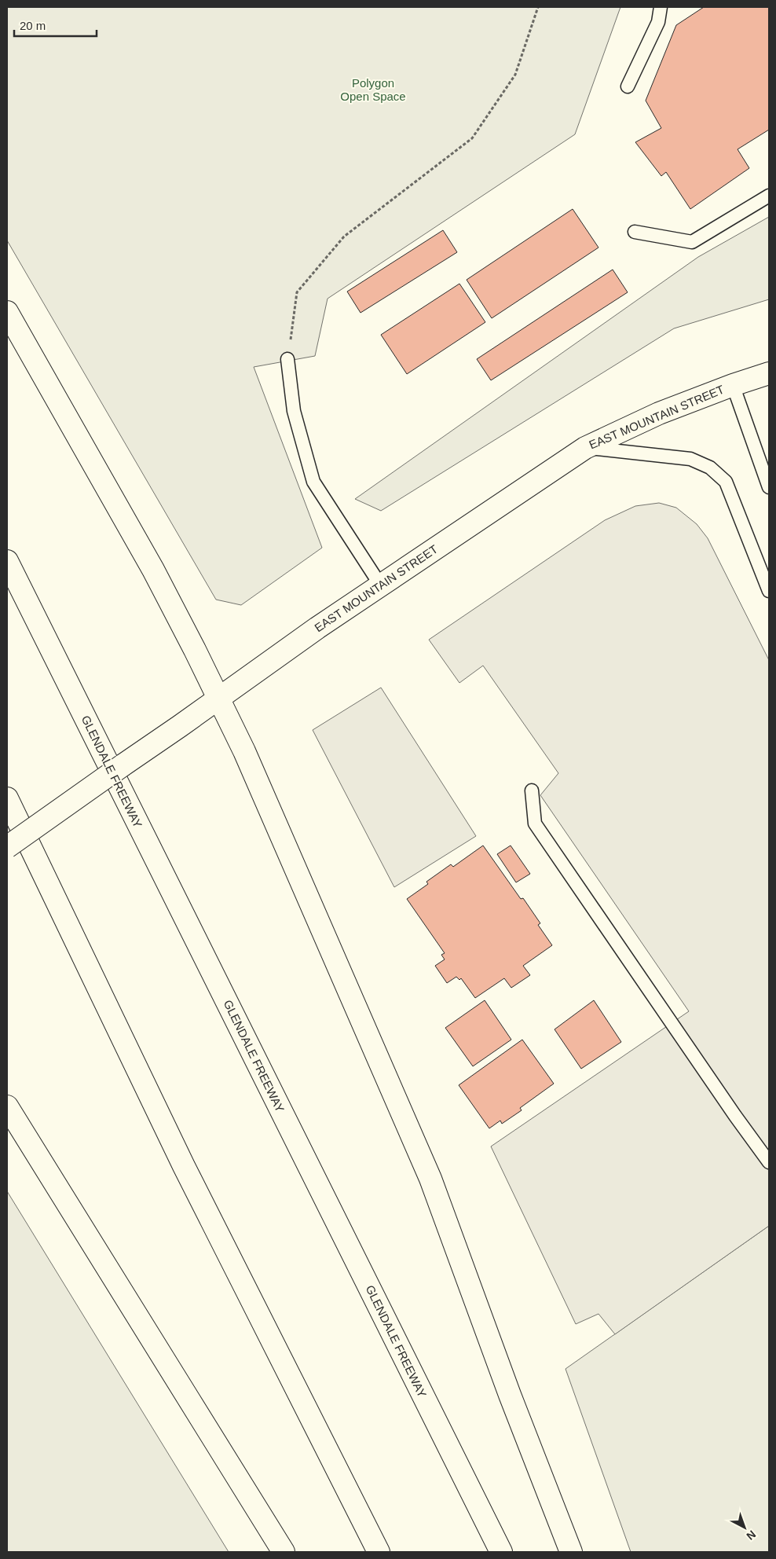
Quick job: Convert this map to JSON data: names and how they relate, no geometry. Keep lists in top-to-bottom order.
{
  "streets": {
    "main road": ["EAST MOUNTAIN STREET", "GLENDALE FREEWAY"]
  },
  "parks": ["Polygon Open Space"],
  "scale_bar": "20 m",
  "north": "bottom right"
}
